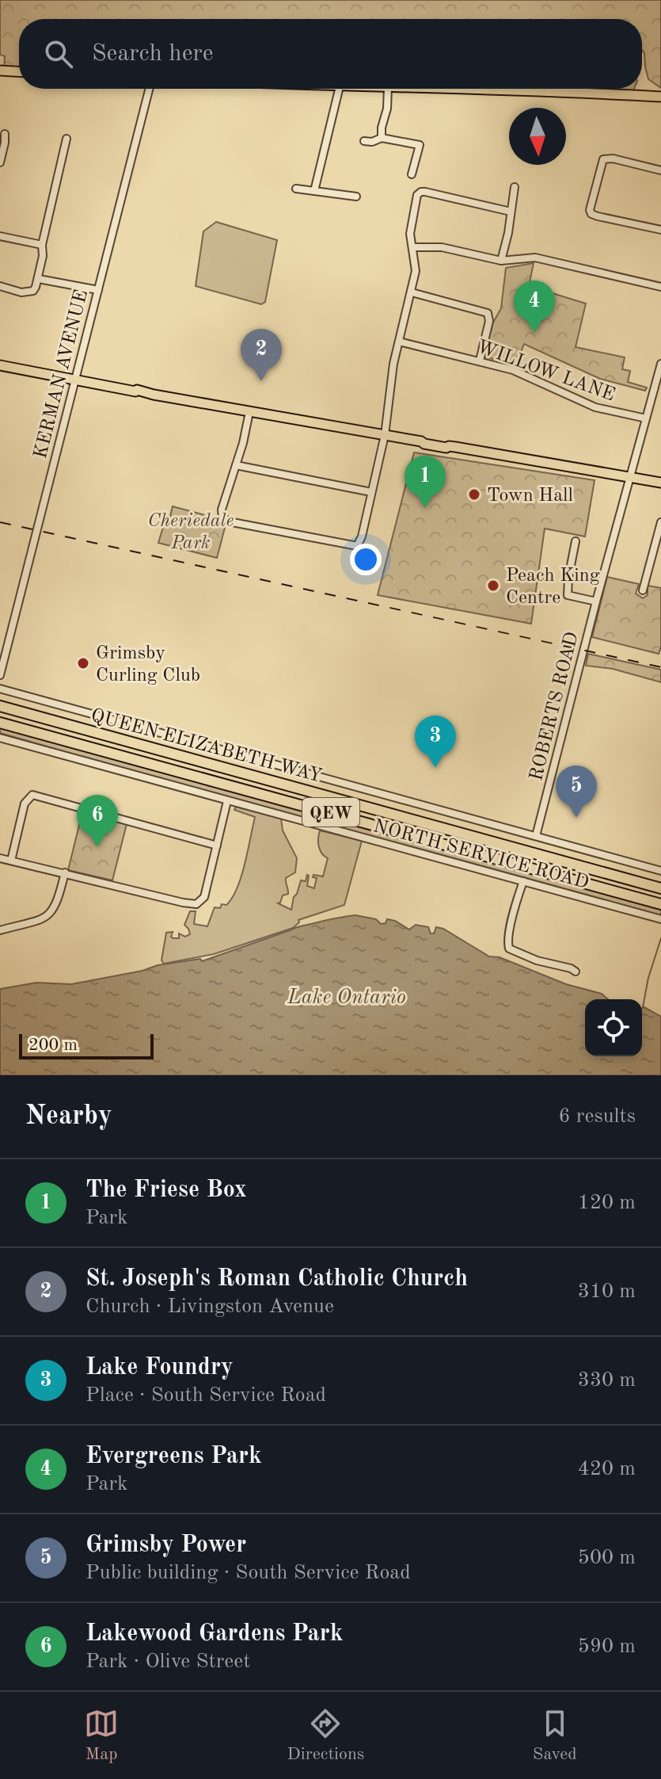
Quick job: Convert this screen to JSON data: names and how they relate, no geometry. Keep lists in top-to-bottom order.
{
  "streets": {
    "highway": ["QUEEN ELIZABETH WAY", "QEW"],
    "street": [
      "WILLOW LANE",
      "KERMAN AVENUE",
      "ROBERTS ROAD",
      "NORTH SERVICE ROAD"
    ]
  },
  "crossings": [
    ["WILLOW LANE", "ROBERTS ROAD"]
  ],
  "water": ["Lake Ontario"],
  "parks": ["Cheriedale Park"],
  "places": ["Town Hall", "Peach King Centre", "Grimsby Curling Club"],
  "scale_bar": "200 m",
  "north": "bottom",
  "page": {
    "search": "Search here",
    "pins": [
      "4",
      "2",
      "1",
      "3",
      "5",
      "6"
    ],
    "scale": "200 m",
    "heading": ["Nearby", "6 results"],
    "list": [
      {
        "mark": "1",
        "name": "The Friese Box",
        "note": "Park",
        "value": "120 m"
      },
      {
        "mark": "2",
        "name": "St. Joseph's Roman Catholic Church",
        "note": "Church · Livingston Avenue",
        "value": "310 m"
      },
      {
        "mark": "3",
        "name": "Lake Foundry",
        "note": "Place · South Service Road",
        "value": "330 m"
      },
      {
        "mark": "4",
        "name": "Evergreens Park",
        "note": "Park",
        "value": "420 m"
      },
      {
        "mark": "5",
        "name": "Grimsby Power",
        "note": "Public building · South Service Road",
        "value": "500 m"
      },
      {
        "mark": "6",
        "name": "Lakewood Gardens Park",
        "note": "Park · Olive Street",
        "value": "590 m"
      }
    ],
    "nav": ["Map", "Directions", "Saved"]
  }
}
